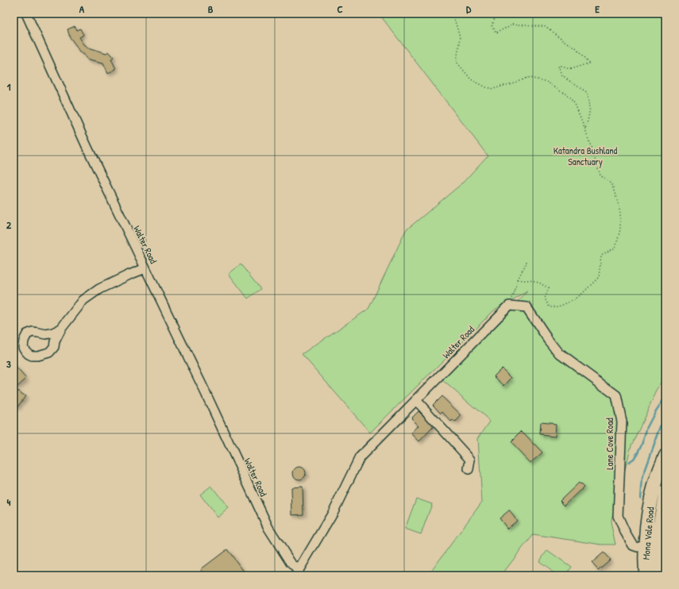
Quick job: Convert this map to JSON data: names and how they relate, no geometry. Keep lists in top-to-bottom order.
{
  "streets": {
    "highway": ["Mona Vale Road"],
    "street": ["Walter Road", "Lane Cove Road"]
  },
  "crossings": [
    ["Walter Road", "Lane Cove Road"],
    ["Lane Cove Road", "Mona Vale Road"]
  ],
  "parks": ["Katandra Bushland Sanctuary"],
  "grid": {
    "columns": [
      "A",
      "B",
      "C",
      "D",
      "E"
    ],
    "rows": [
      "1",
      "2",
      "3",
      "4"
    ]
  }
}
